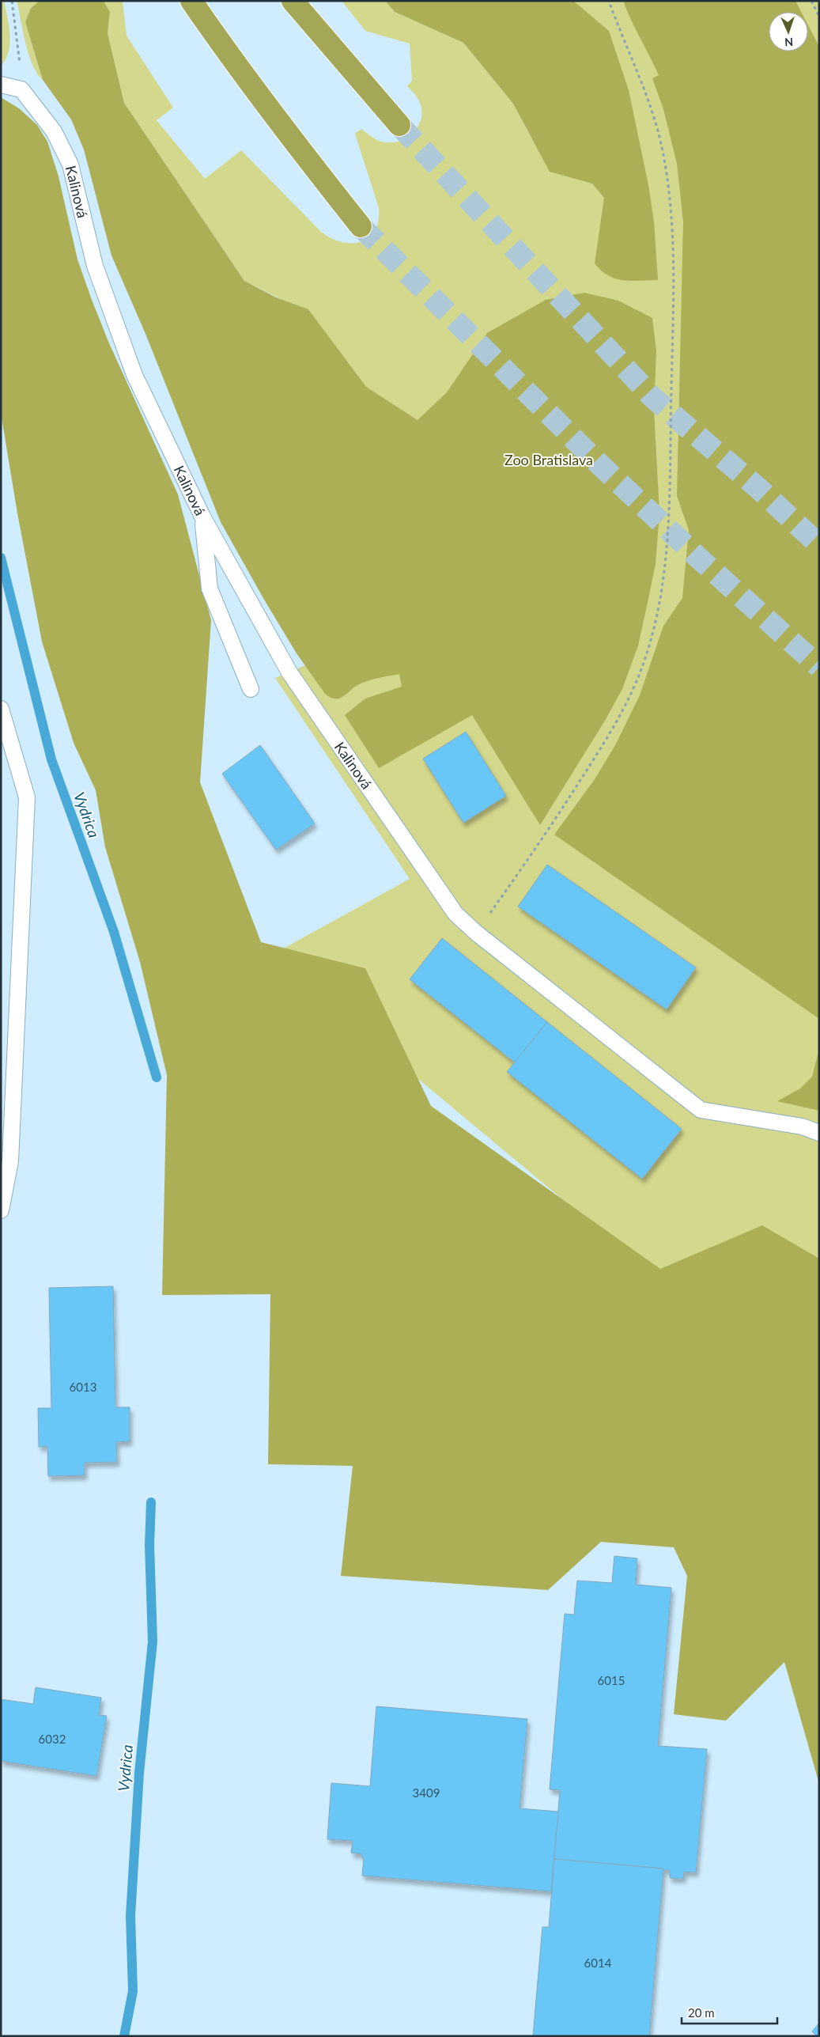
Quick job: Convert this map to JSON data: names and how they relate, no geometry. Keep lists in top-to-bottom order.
{
  "streets": {
    "lane": ["Kalinová"]
  },
  "water": ["Vydrica"],
  "parks": ["Zoo Bratislava"],
  "house_numbers": [
    "6013",
    "6015",
    "6032",
    "3409",
    "6014"
  ],
  "scale_bar": "20 m",
  "north": "bottom"
}
